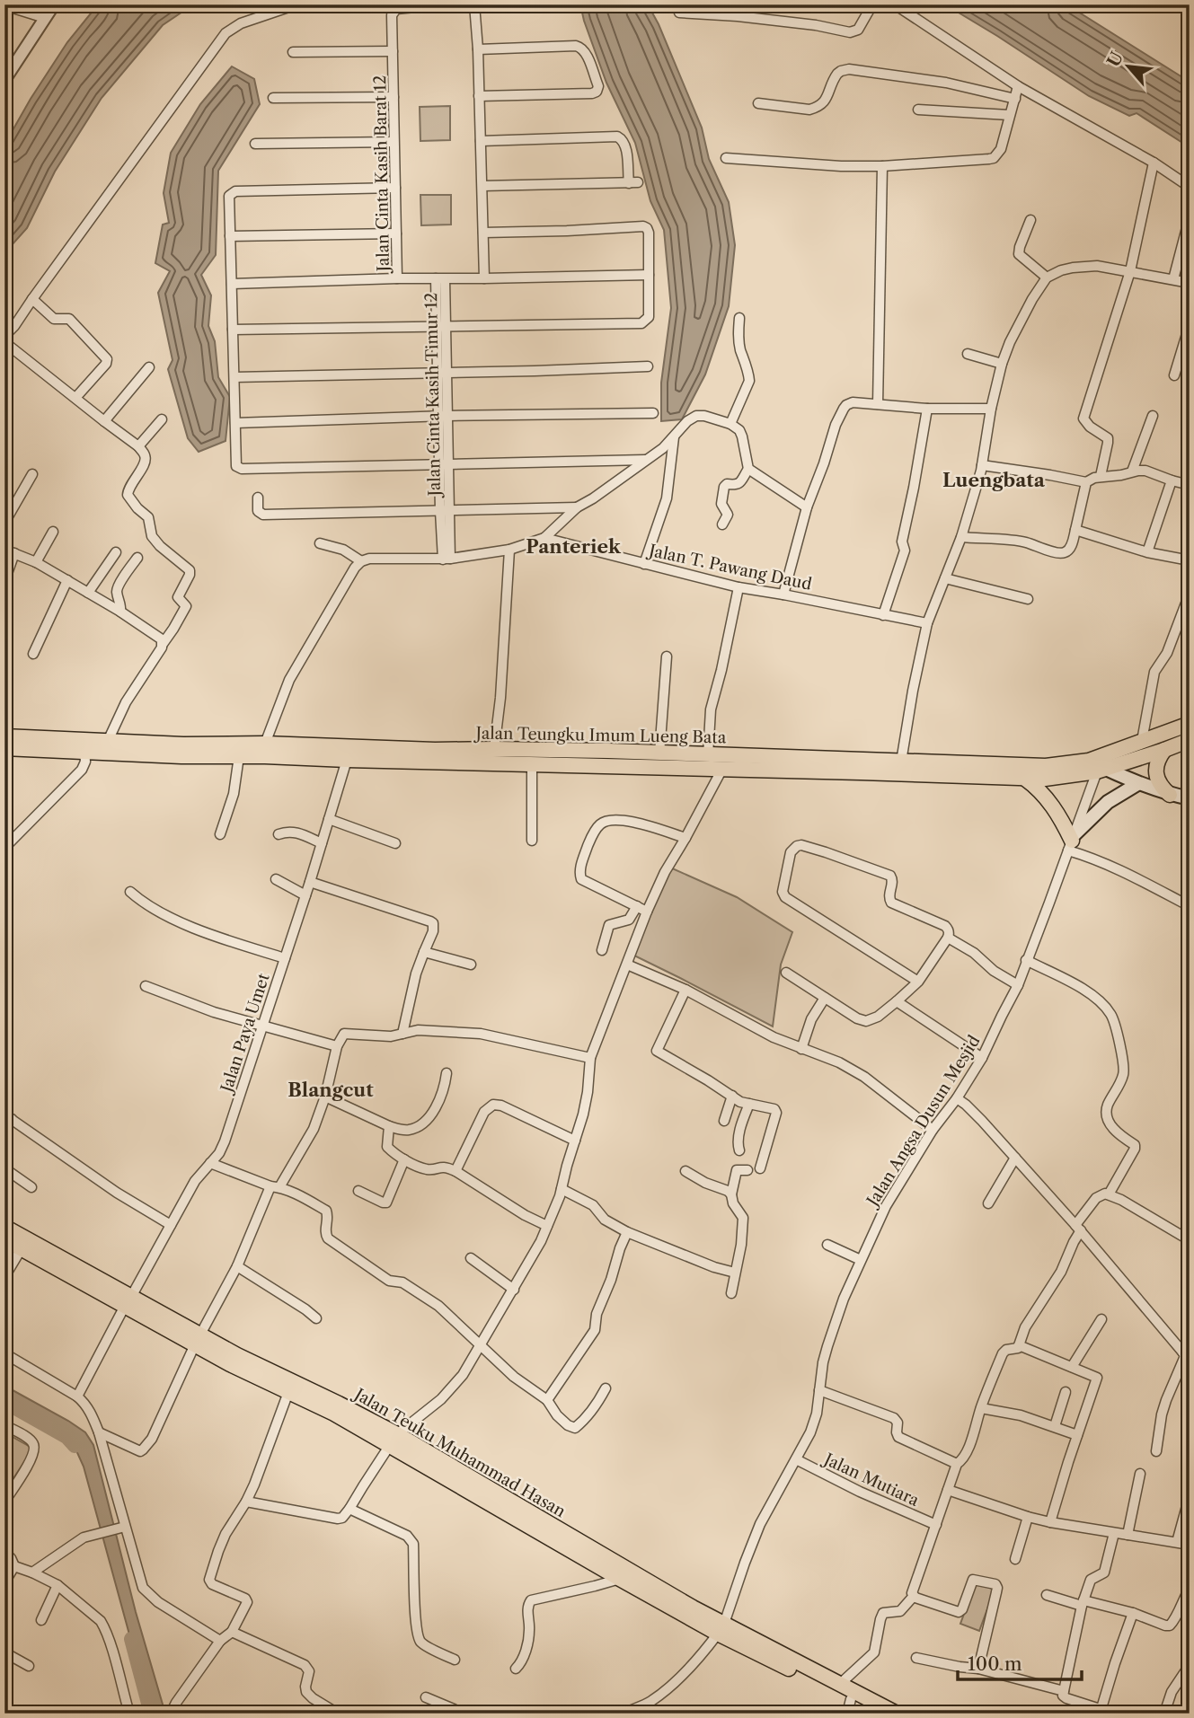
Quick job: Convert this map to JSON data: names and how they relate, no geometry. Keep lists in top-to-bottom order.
{
  "streets": {
    "highway": ["Jalan Teungku Imum Lueng Bata", "Jalan Teuku Muhammad Hasan"],
    "street": [
      "Jalan Cinta Kasih Barat 12",
      "Jalan Cinta Kasih Timur 12",
      "Jalan T. Pawang Daud",
      "Jalan Paya Umet",
      "Jalan Angsa Dusun Mesjid",
      "Jalan Mutiara"
    ]
  },
  "crossings": [
    ["Jalan Cinta Kasih Barat 12", "Jalan Cinta Kasih Timur 12"],
    ["Jalan Teungku Imum Lueng Bata", "Jalan Paya Umet"],
    ["Jalan Teungku Imum Lueng Bata", "Jalan Angsa Dusun Mesjid"],
    ["Jalan Paya Umet", "Jalan Teuku Muhammad Hasan"],
    ["Jalan Angsa Dusun Mesjid", "Jalan Teuku Muhammad Hasan"],
    ["Jalan Angsa Dusun Mesjid", "Jalan Mutiara"]
  ],
  "districts": ["Luengbata", "Panteriek", "Blangcut"],
  "scale_bar": "100 m",
  "north": "top left"
}
